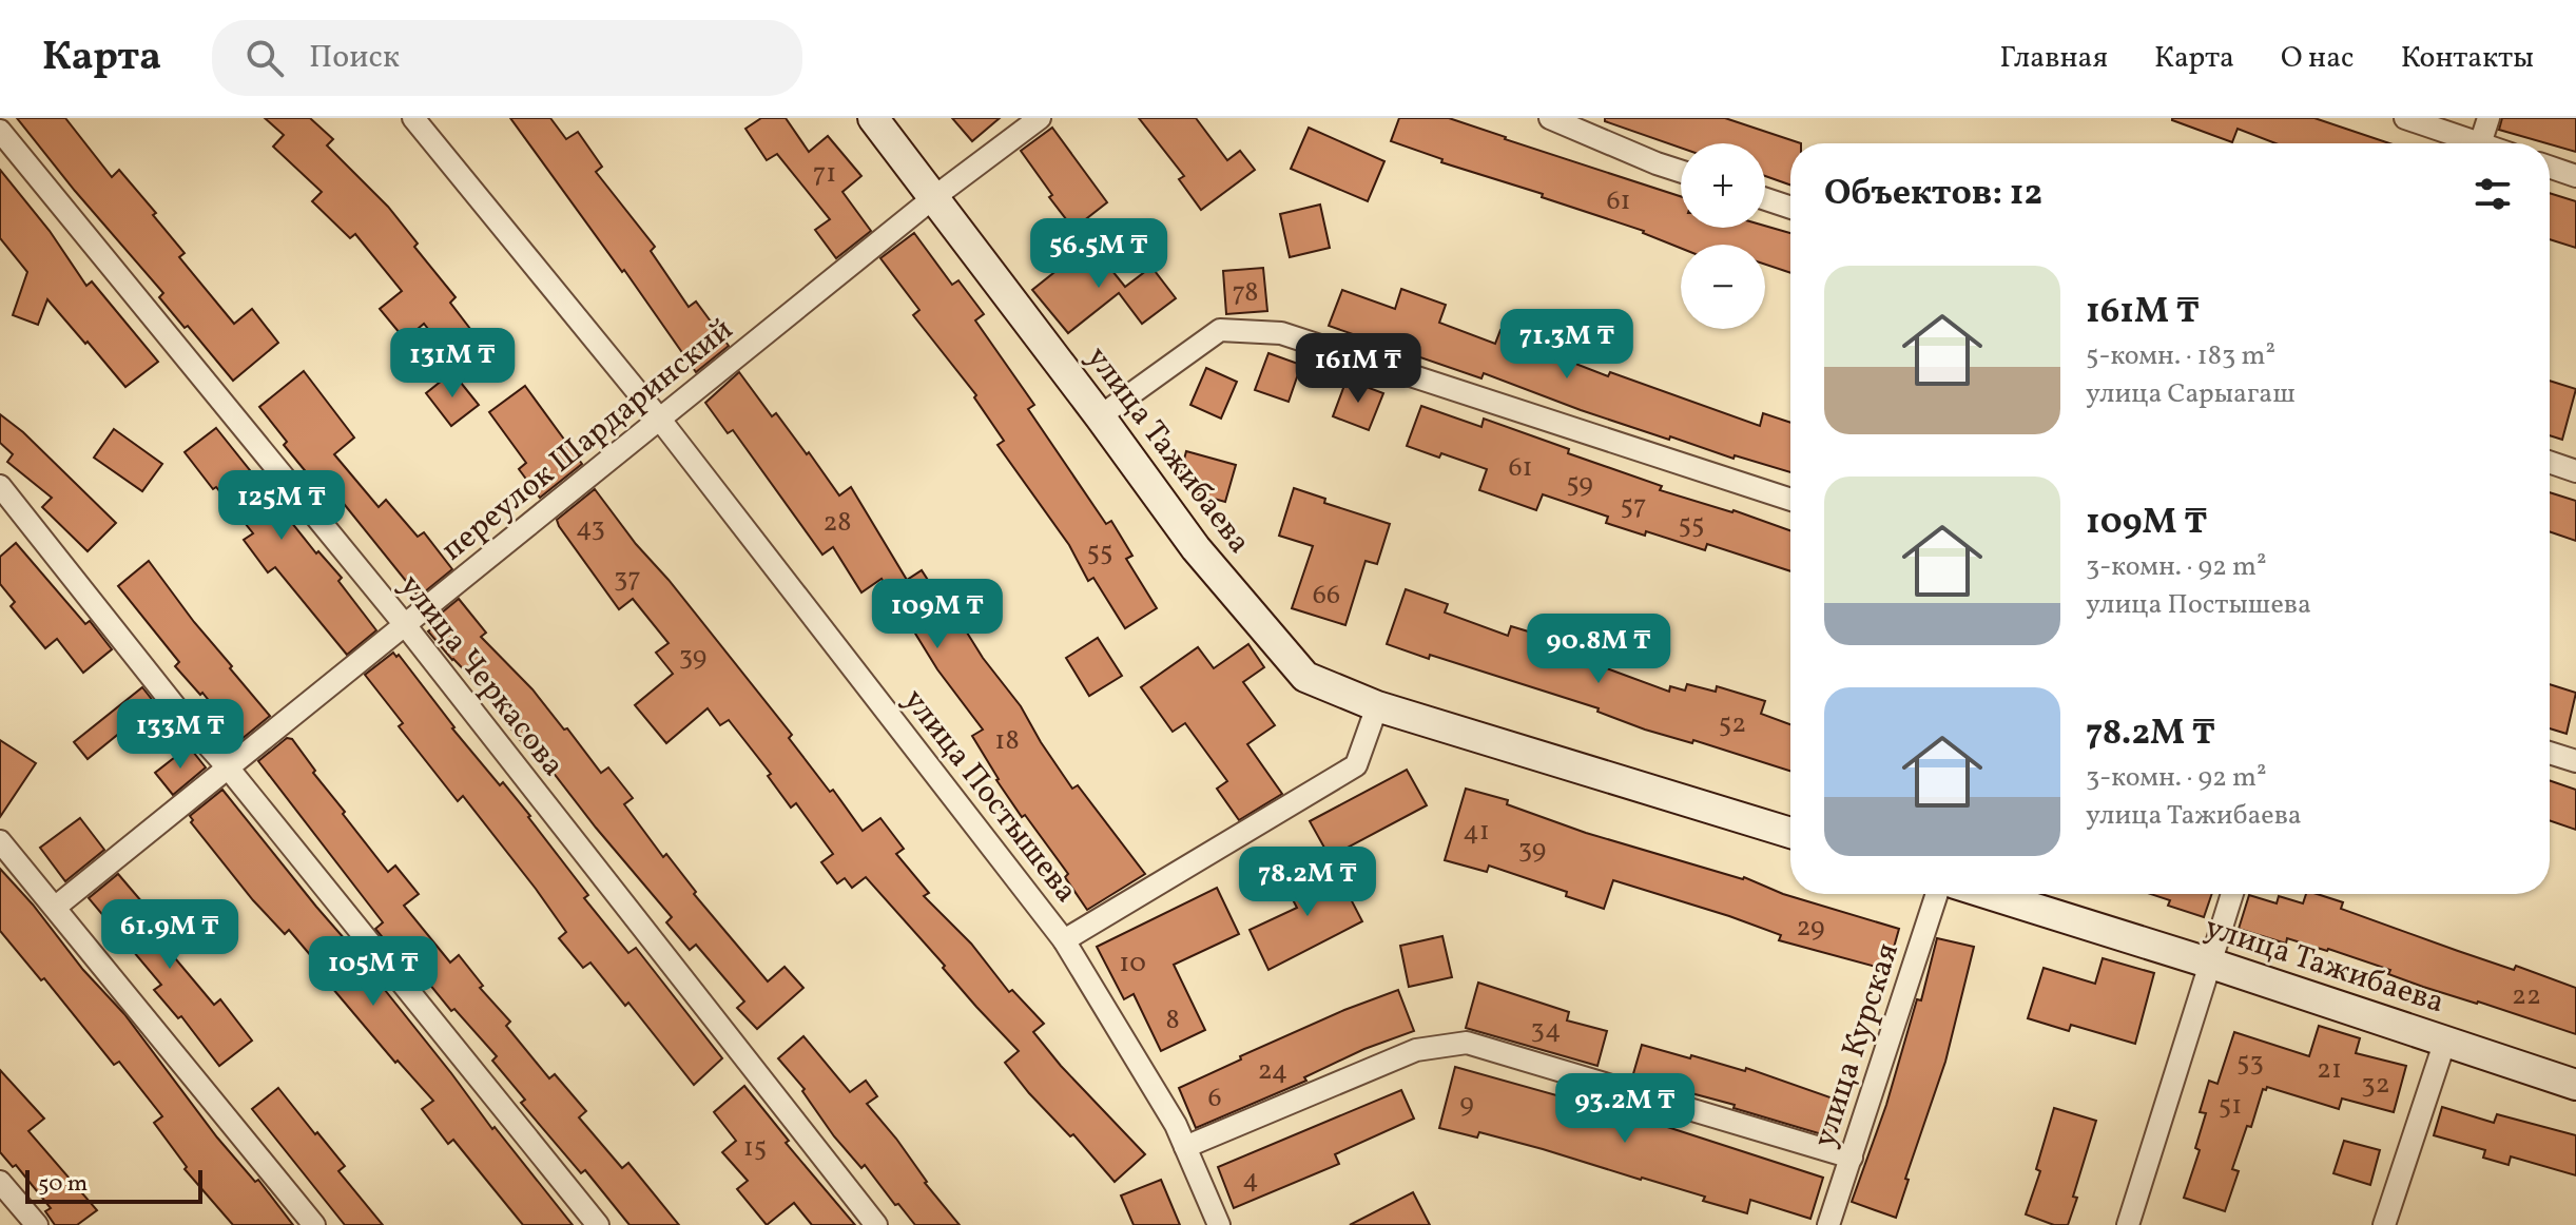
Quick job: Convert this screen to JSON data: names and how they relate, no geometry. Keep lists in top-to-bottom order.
{
  "streets": {
    "street": [
      "переулок Шардаринский",
      "улица Тажибаева",
      "улица Черкасова",
      "улица Постышева",
      "улица Курская"
    ]
  },
  "crossings": [
    ["переулок Шардаринский", "улица Тажибаева"],
    ["переулок Шардаринский", "улица Черкасова"],
    ["переулок Шардаринский", "улица Постышева"]
  ],
  "house_numbers": [
    "71",
    "61",
    "78",
    "61",
    "59",
    "57",
    "28",
    "55",
    "43",
    "55",
    "37",
    "66",
    "39",
    "52",
    "18",
    "41",
    "39",
    "29",
    "10",
    "22",
    "8",
    "34",
    "53",
    "21",
    "24",
    "32",
    "6",
    "9",
    "51",
    "15",
    "4"
  ],
  "scale_bar": "50 m",
  "page": {
    "header": "Карта",
    "search": "Поиск",
    "nav": [
      "Главная",
      "Карта",
      "О нас",
      "Контакты"
    ],
    "map_buttons": ["+", "−"],
    "heading": "Объектов: 12",
    "price": [
      "56.5M ₸",
      "71.3M ₸",
      "131M ₸",
      "161M ₸",
      "125M ₸",
      "109M ₸",
      "90.8M ₸",
      "133M ₸",
      "78.2M ₸",
      "61.9M ₸",
      "105M ₸",
      "93.2M ₸"
    ],
    "list": [
      {
        "name": "161M ₸",
        "note": "5-комн. · 183 m² · улица Сарыагаш"
      },
      {
        "name": "109M ₸",
        "note": "3-комн. · 92 m² · улица Постышева"
      },
      {
        "name": "78.2M ₸",
        "note": "3-комн. · 92 m² · улица Тажибаева"
      }
    ],
    "scale": "50 m"
  }
}
